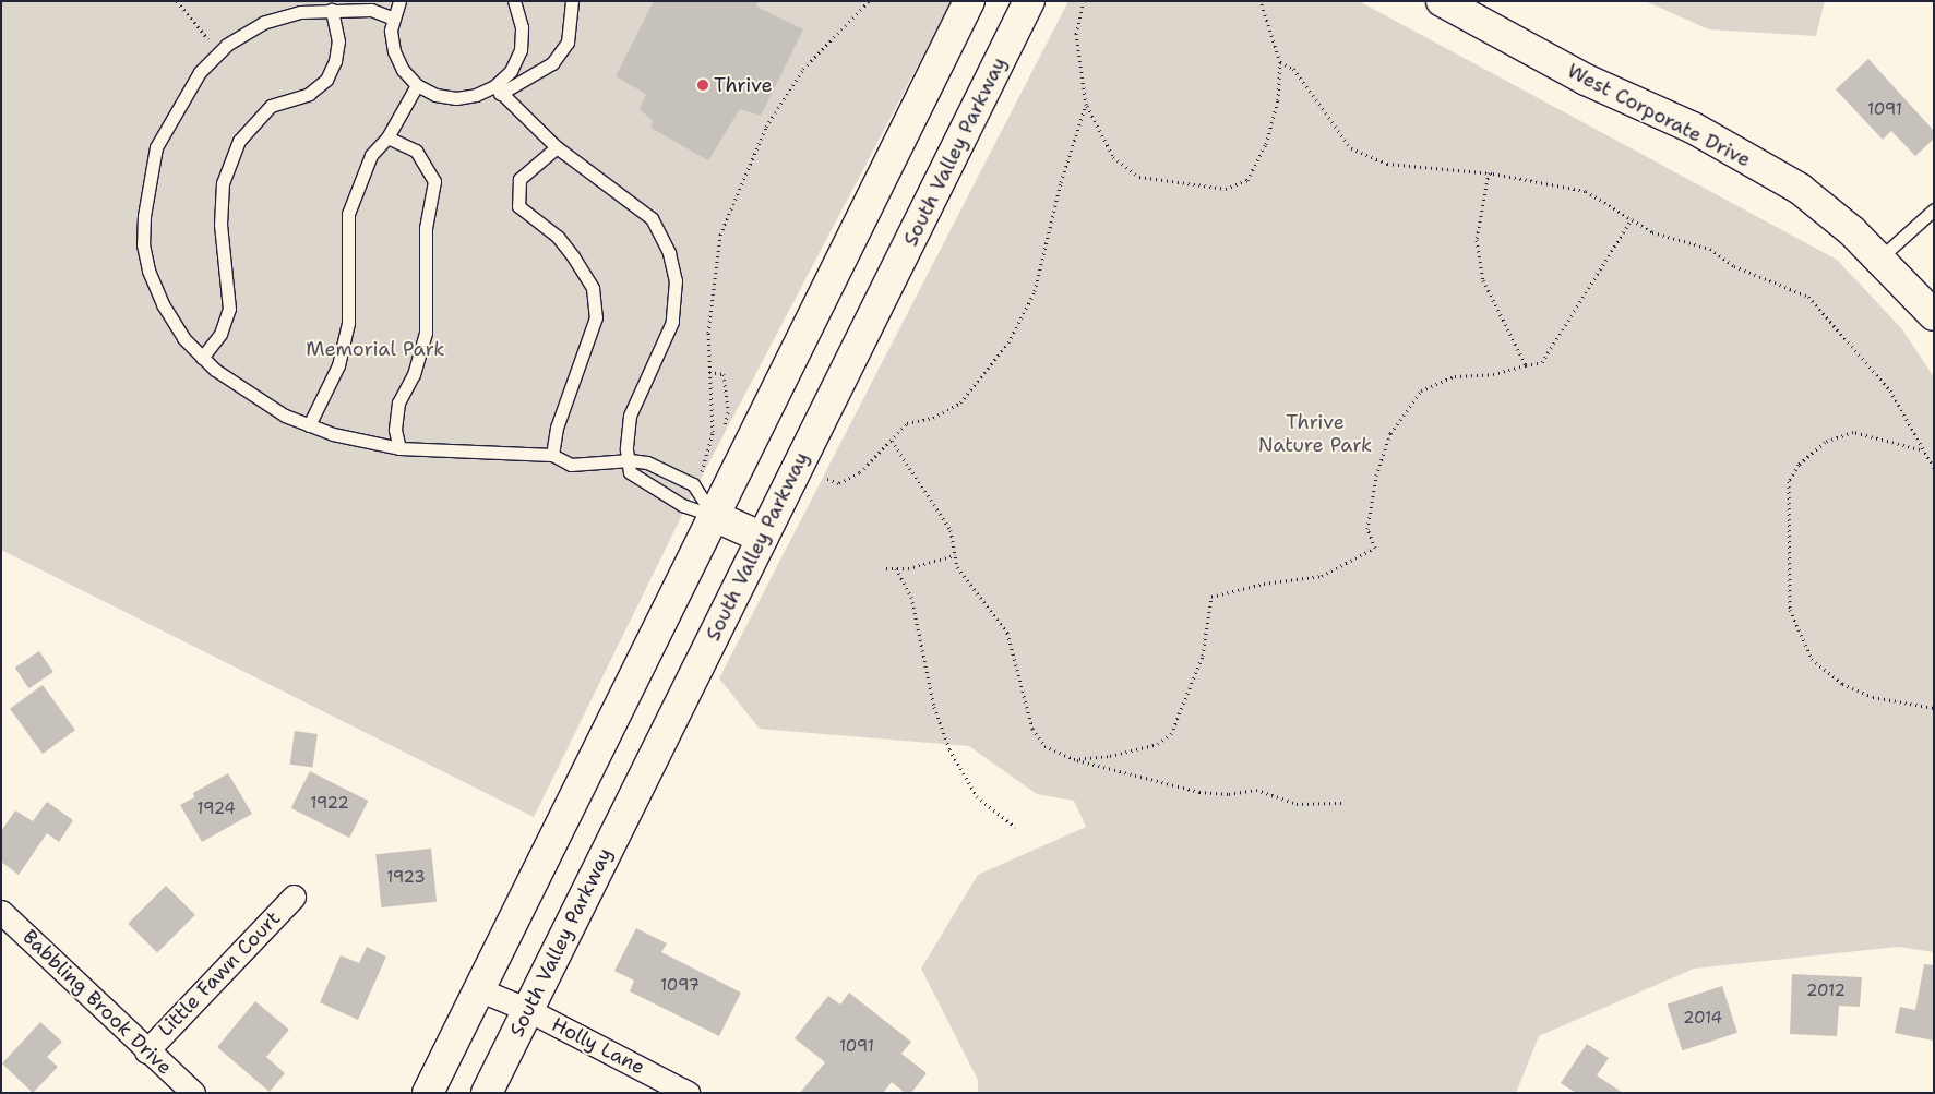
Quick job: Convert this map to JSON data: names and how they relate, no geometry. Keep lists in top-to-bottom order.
{
  "streets": {
    "main road": ["West Corporate Drive", "South Valley Parkway"],
    "street": ["Little Fawn Court", "Babbling Brook Drive", "Holly Lane"]
  },
  "crossings": [
    ["South Valley Parkway", "Holly Lane"],
    ["Little Fawn Court", "Babbling Brook Drive"]
  ],
  "parks": ["Memorial Park", "Thrive Nature Park"],
  "places": ["Thrive"],
  "house_numbers": [
    "1091",
    "1922",
    "1924",
    "1923",
    "1097",
    "2012",
    "2014",
    "1091"
  ]
}
